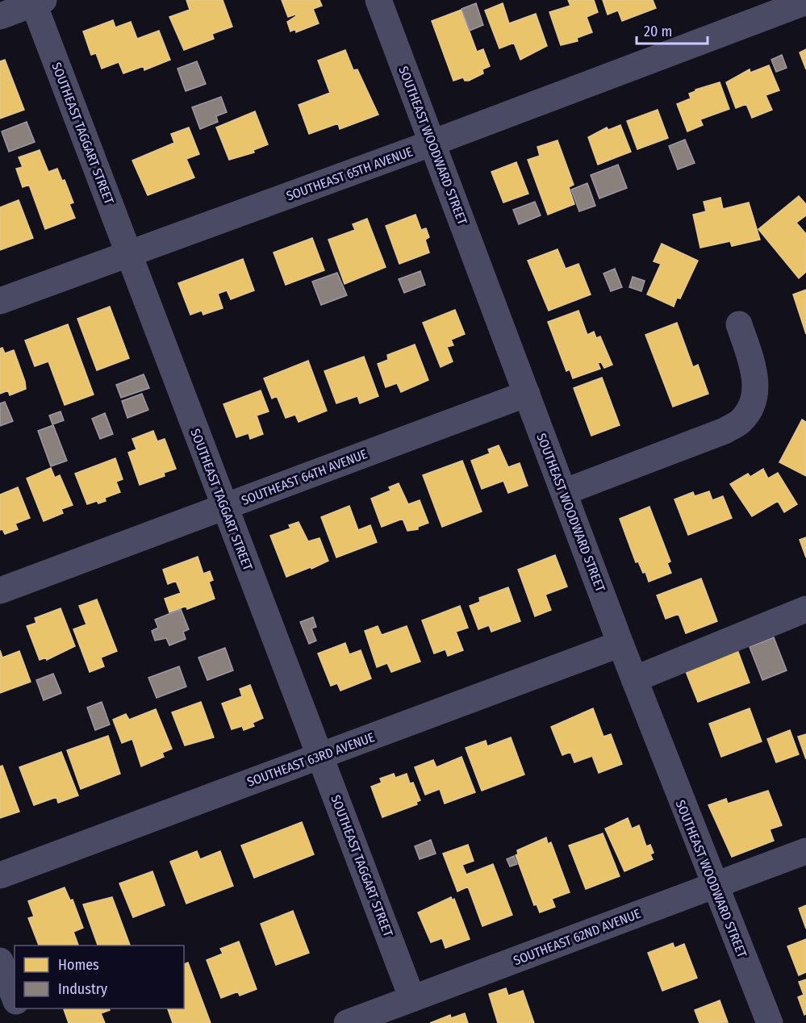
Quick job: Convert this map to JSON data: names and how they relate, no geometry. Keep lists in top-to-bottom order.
{
  "streets": {
    "street": [
      "SOUTHEAST TAGGART STREET",
      "SOUTHEAST WOODWARD STREET",
      "SOUTHEAST 65TH AVENUE",
      "SOUTHEAST 64TH AVENUE",
      "SOUTHEAST 63RD AVENUE",
      "SOUTHEAST 62ND AVENUE"
    ]
  },
  "crossings": [
    ["SOUTHEAST TAGGART STREET", "SOUTHEAST 65TH AVENUE"],
    ["SOUTHEAST TAGGART STREET", "SOUTHEAST 64TH AVENUE"],
    ["SOUTHEAST TAGGART STREET", "SOUTHEAST 63RD AVENUE"],
    ["SOUTHEAST TAGGART STREET", "SOUTHEAST 62ND AVENUE"],
    ["SOUTHEAST WOODWARD STREET", "SOUTHEAST 65TH AVENUE"],
    ["SOUTHEAST WOODWARD STREET", "SOUTHEAST 64TH AVENUE"],
    ["SOUTHEAST WOODWARD STREET", "SOUTHEAST 63RD AVENUE"],
    ["SOUTHEAST WOODWARD STREET", "SOUTHEAST 62ND AVENUE"]
  ],
  "legend": ["Homes", "Industry"],
  "scale_bar": "20 m"
}
